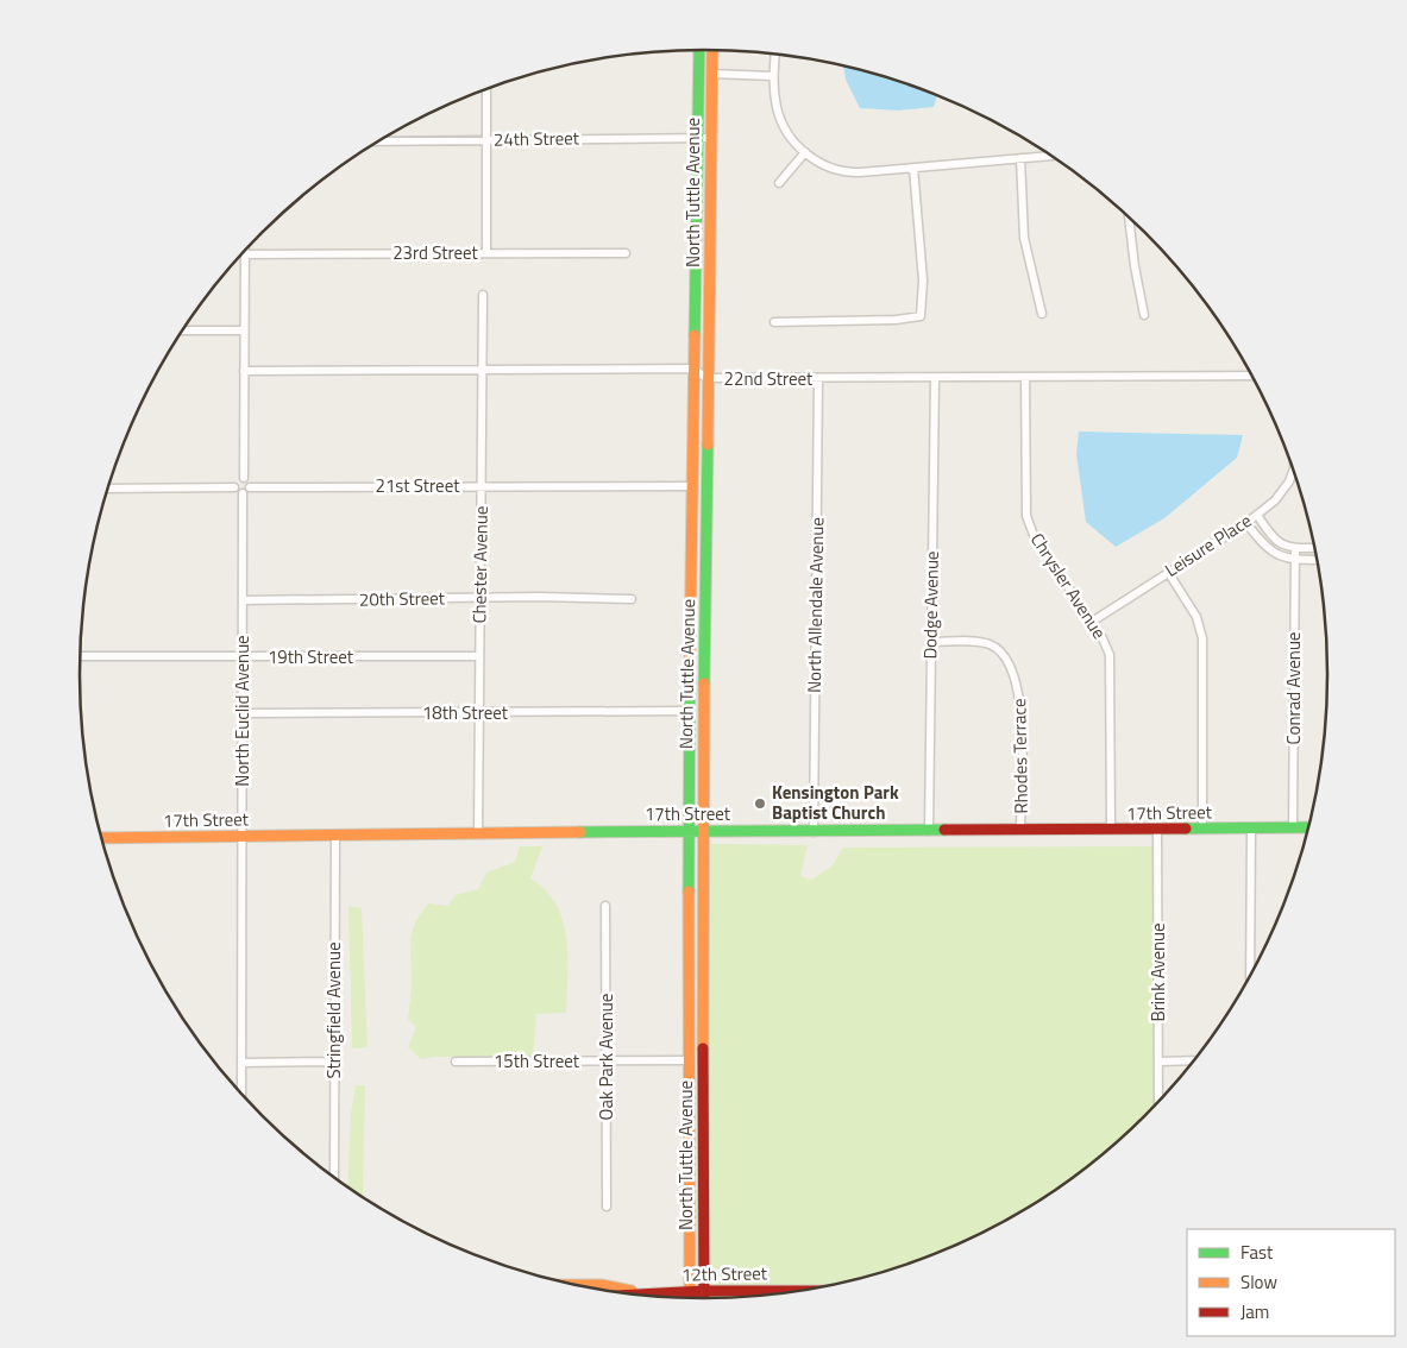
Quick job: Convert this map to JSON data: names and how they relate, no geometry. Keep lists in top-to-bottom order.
{
  "streets": {
    "main road": ["North Tuttle Avenue", "17th Street", "12th Street"],
    "street": [
      "24th Street",
      "23rd Street",
      "22nd Street",
      "21st Street",
      "Leisure Place",
      "Chester Avenue",
      "Chrysler Avenue",
      "20th Street",
      "North Allendale Avenue",
      "Dodge Avenue",
      "19th Street",
      "Conrad Avenue",
      "North Euclid Avenue",
      "18th Street",
      "Rhodes Terrace",
      "Brink Avenue",
      "Stringfield Avenue",
      "Oak Park Avenue",
      "15th Street"
    ]
  },
  "crossings": [
    ["24th Street", "North Tuttle Avenue"],
    ["North Tuttle Avenue", "22nd Street"],
    ["North Tuttle Avenue", "21st Street"],
    ["North Tuttle Avenue", "18th Street"],
    ["North Tuttle Avenue", "17th Street"],
    ["North Tuttle Avenue", "15th Street"],
    ["North Tuttle Avenue", "12th Street"],
    ["22nd Street", "Chrysler Avenue"],
    ["22nd Street", "North Allendale Avenue"],
    ["22nd Street", "Dodge Avenue"],
    ["21st Street", "Chester Avenue"],
    ["Leisure Place", "Chrysler Avenue"],
    ["Chester Avenue", "20th Street"],
    ["Chester Avenue", "19th Street"],
    ["Chester Avenue", "18th Street"],
    ["Chester Avenue", "17th Street"],
    ["Chrysler Avenue", "17th Street"],
    ["20th Street", "North Euclid Avenue"],
    ["North Allendale Avenue", "17th Street"],
    ["Dodge Avenue", "Rhodes Terrace"],
    ["Dodge Avenue", "17th Street"],
    ["19th Street", "North Euclid Avenue"],
    ["Conrad Avenue", "17th Street"],
    ["North Euclid Avenue", "18th Street"],
    ["North Euclid Avenue", "17th Street"],
    ["Rhodes Terrace", "17th Street"],
    ["17th Street", "Brink Avenue"],
    ["17th Street", "Stringfield Avenue"],
    ["Oak Park Avenue", "15th Street"]
  ],
  "places": ["Kensington Park Baptist Church"],
  "legend": ["Fast", "Slow", "Jam"]
}
